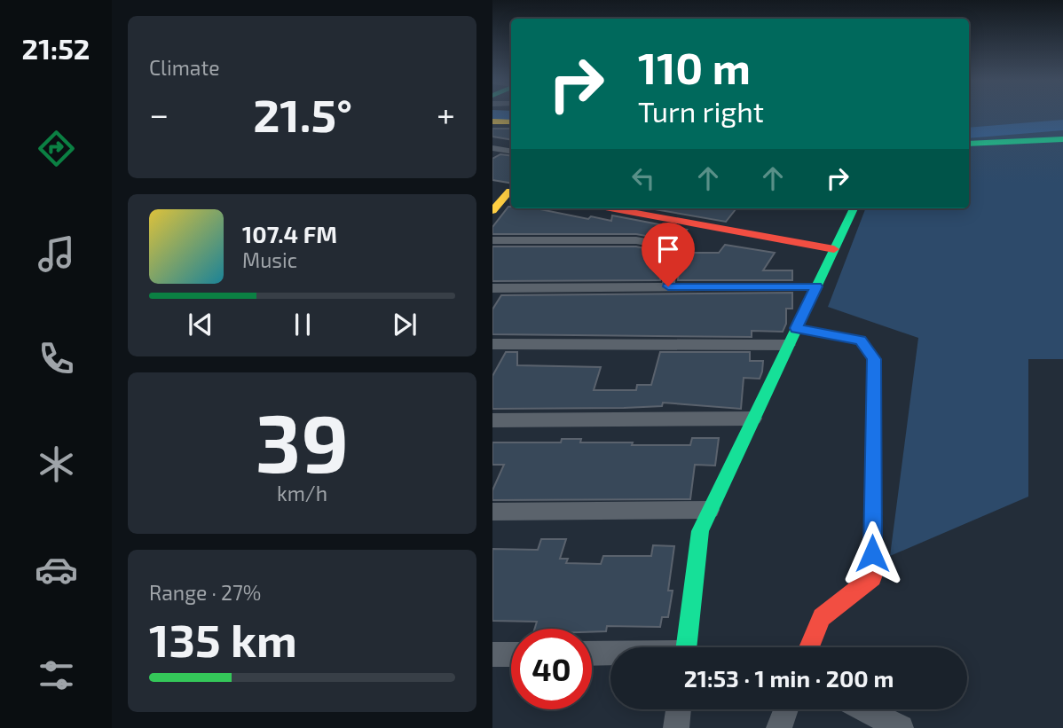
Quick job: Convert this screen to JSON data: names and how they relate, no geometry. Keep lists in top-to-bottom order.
{
  "page": {
    "tabs": "21:52",
    "tile": [
      "Climate",
      ["39", "km/h"],
      ["Range · 27%", "135 km"]
    ],
    "turn": ["110 m", "Turn right"],
    "heat": ["−", "21.5°", "+"],
    "song": ["107.4 FM", "Music"],
    "limit": "40",
    "trip": "21:53 · 1 min · 200 m"
  }
}
